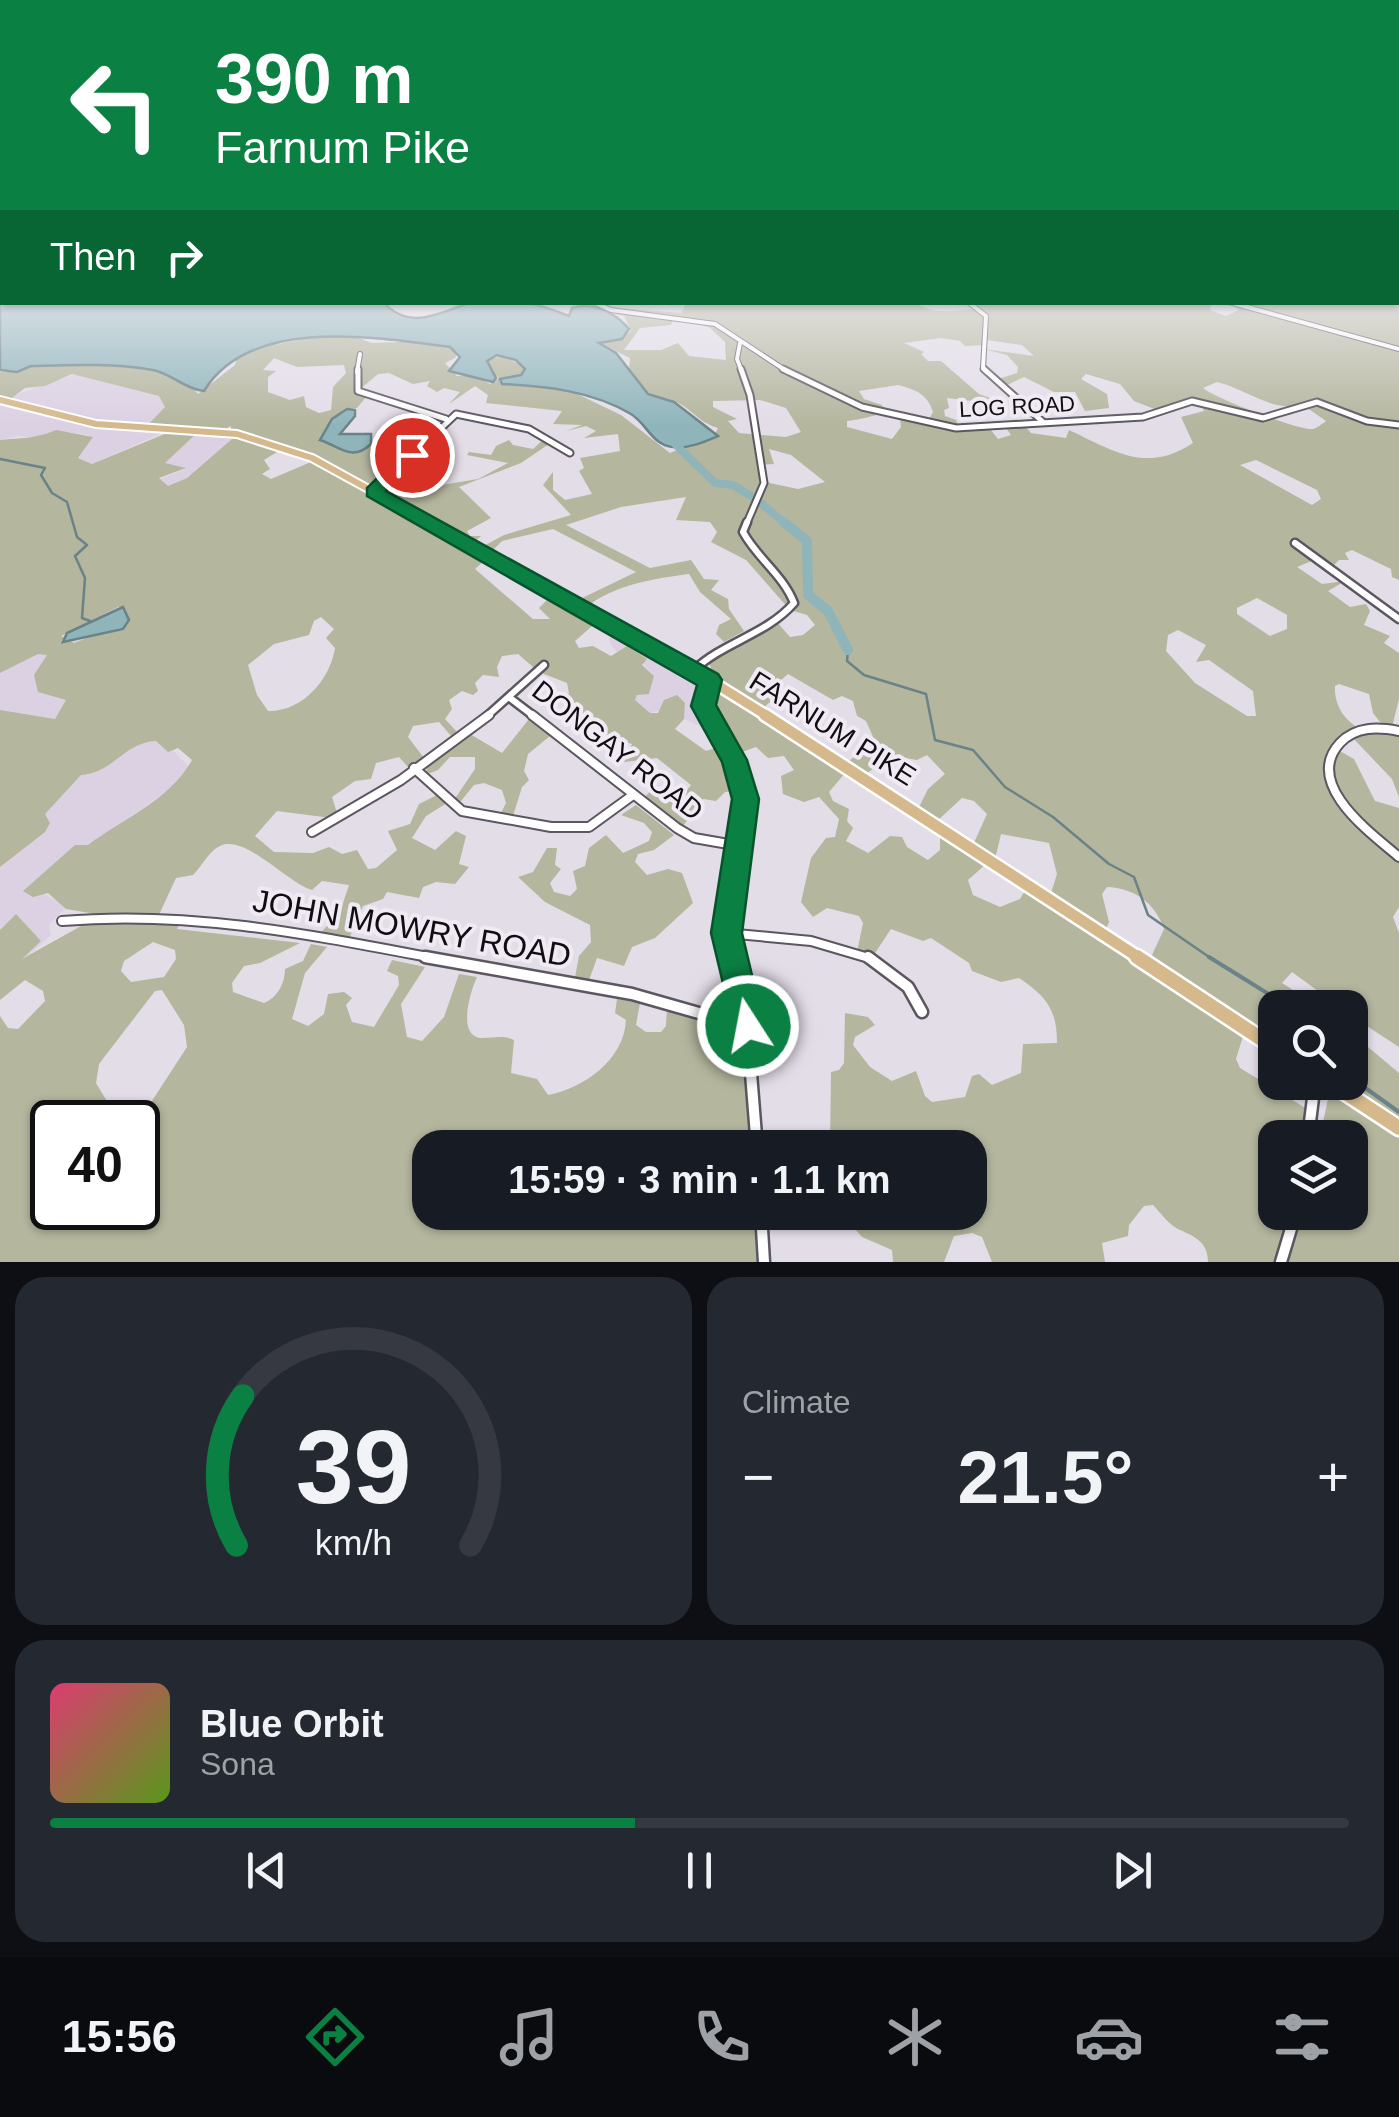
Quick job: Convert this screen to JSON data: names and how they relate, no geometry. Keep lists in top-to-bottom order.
{
  "streets": {
    "main road": ["FARNUM PIKE"],
    "street": ["LOG ROAD", "DONGAY ROAD", "JOHN MOWRY ROAD"]
  },
  "page": {
    "turn": ["390 m", "Farnum Pike"],
    "then": "Then",
    "limit": "40",
    "trip": "15:59 · 3 min · 1.1 km",
    "tile": "Climate",
    "heat": ["−", "21.5°", "+"],
    "song": ["Blue Orbit", "Sona"],
    "tabs": "15:56",
    "gauge": ["39", "km/h"]
  }
}
